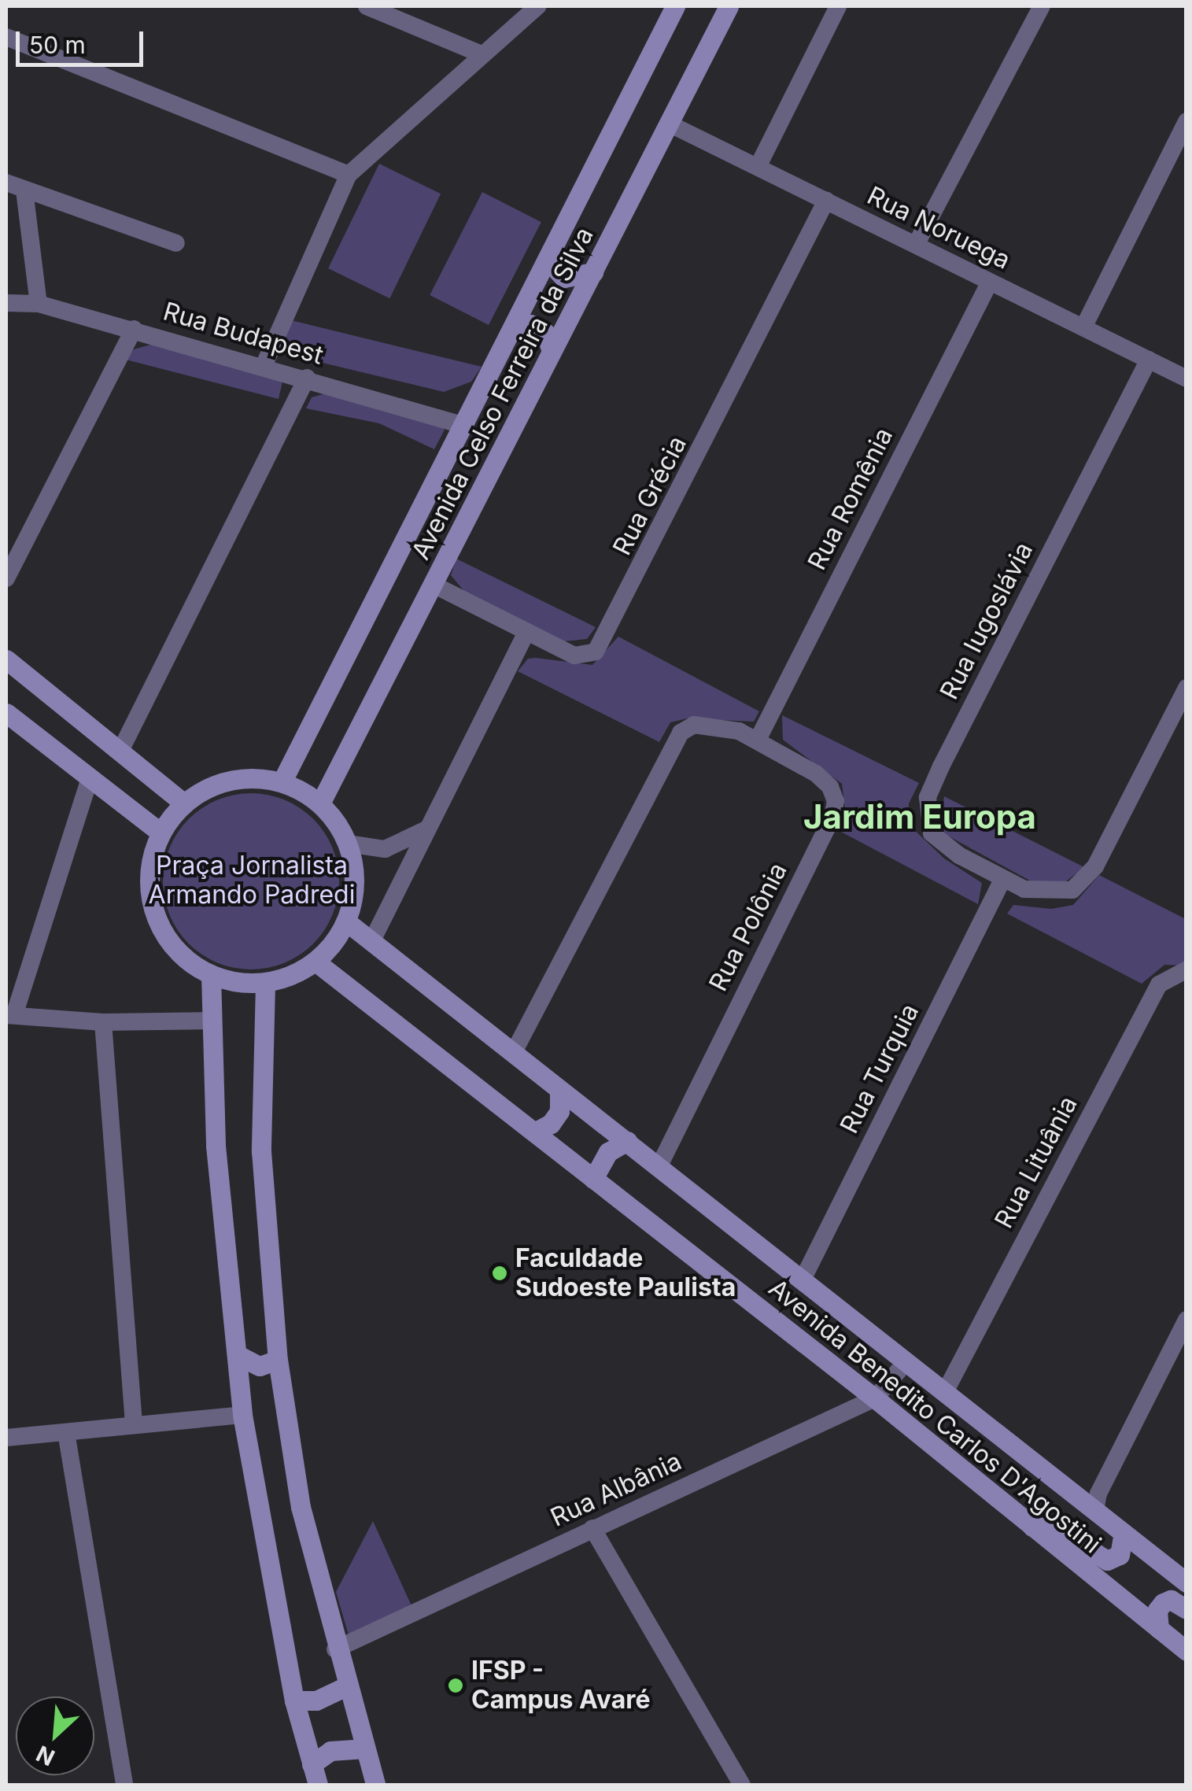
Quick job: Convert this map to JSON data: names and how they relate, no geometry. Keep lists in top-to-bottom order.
{
  "streets": {
    "main road": ["Avenida Celso Ferreira da Silva", "Avenida Benedito Carlos D'Agostini"],
    "street": [
      "Rua Noruega",
      "Rua Budapest",
      "Rua Grécia",
      "Rua Romênia",
      "Rua Iugoslávia",
      "Rua Polônia",
      "Rua Turquia",
      "Rua Lituânia",
      "Rua Albânia"
    ]
  },
  "crossings": [
    ["Rua Noruega", "Avenida Celso Ferreira da Silva"],
    ["Rua Noruega", "Rua Grécia"],
    ["Rua Noruega", "Rua Romênia"],
    ["Rua Noruega", "Rua Iugoslávia"],
    ["Rua Budapest", "Avenida Celso Ferreira da Silva"],
    ["Avenida Celso Ferreira da Silva", "Rua Grécia"],
    ["Avenida Celso Ferreira da Silva", "Avenida Benedito Carlos D'Agostini"],
    ["Rua Romênia", "Rua Polônia"],
    ["Rua Iugoslávia", "Rua Turquia"],
    ["Rua Polônia", "Avenida Benedito Carlos D'Agostini"],
    ["Rua Turquia", "Avenida Benedito Carlos D'Agostini"],
    ["Rua Lituânia", "Avenida Benedito Carlos D'Agostini"],
    ["Avenida Benedito Carlos D'Agostini", "Rua Albânia"]
  ],
  "districts": ["Jardim Europa"],
  "parks": ["Praça Jornalista Armando Padredi"],
  "places": ["Faculdade Sudoeste Paulista", "IFSP - Campus Avaré"],
  "scale_bar": "50 m",
  "north": "bottom left"
}
